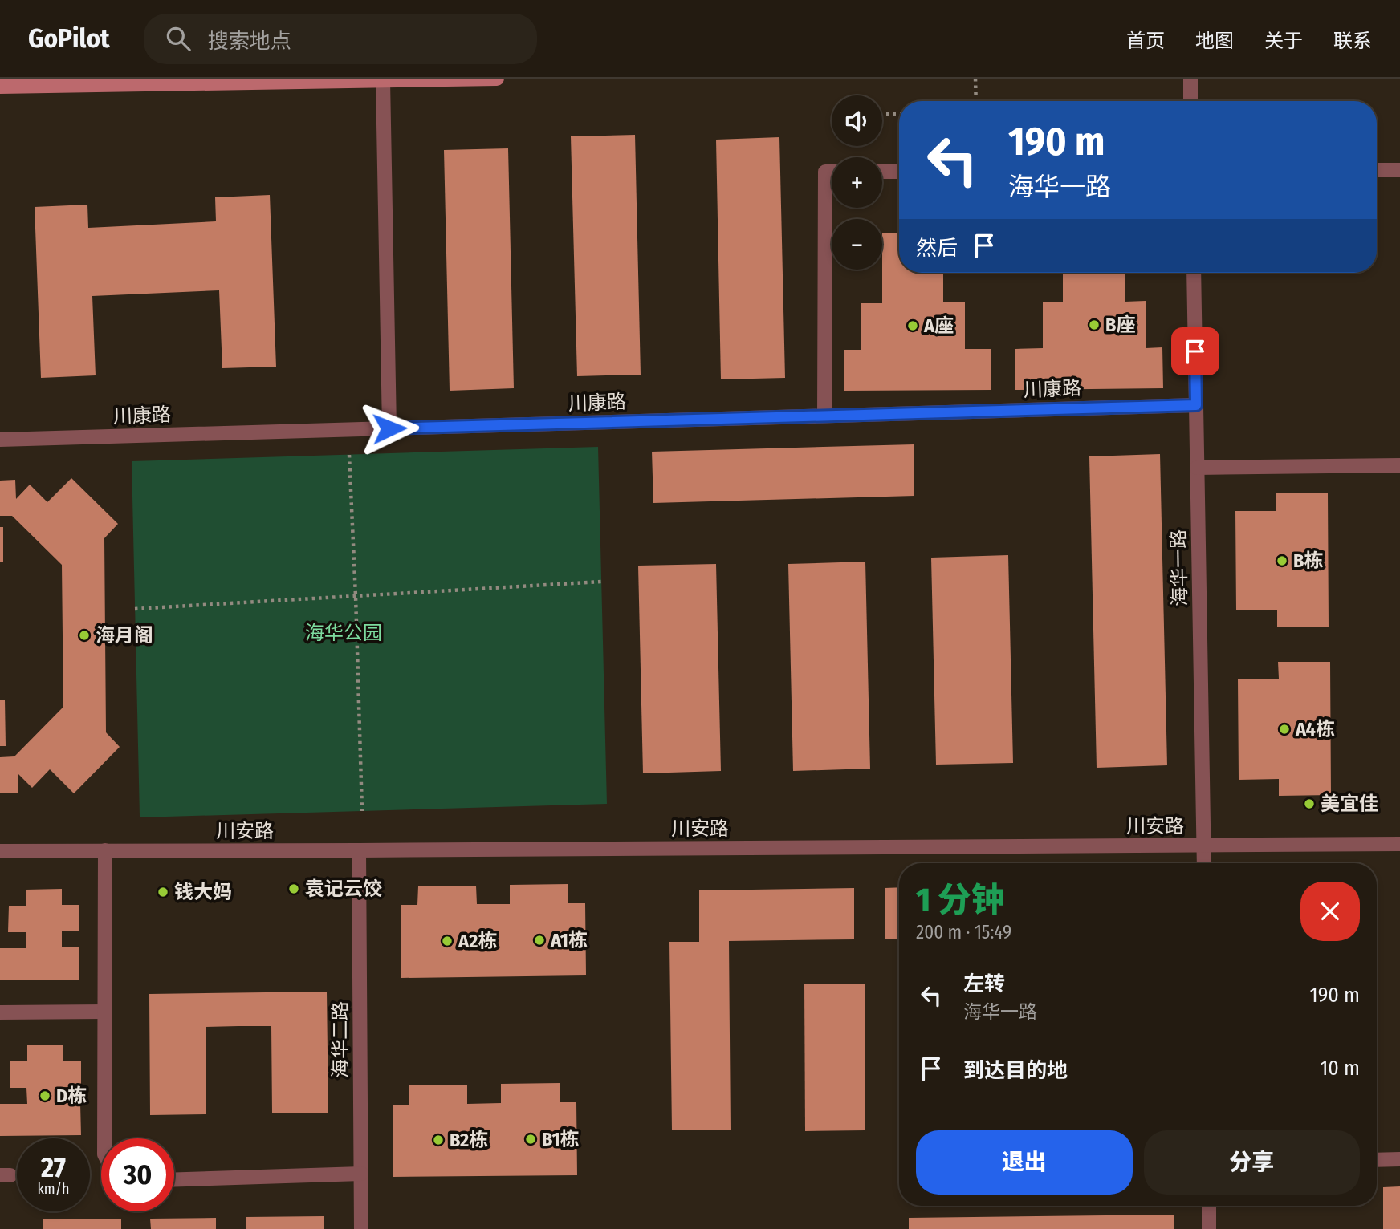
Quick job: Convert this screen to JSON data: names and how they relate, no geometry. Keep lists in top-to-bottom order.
{
  "streets": {
    "street": [
      "川康路",
      "海华一路",
      "川安路",
      "海华二路"
    ]
  },
  "crossings": [
    ["川康路", "海华一路"],
    ["海华一路", "川安路"],
    ["川安路", "海华二路"]
  ],
  "parks": ["海华公园"],
  "places": [
    "B座",
    "A座",
    "B栋",
    "海月阁",
    "A4栋",
    "美宜佳",
    "袁记云饺",
    "钱大妈",
    "A1栋",
    "A2栋",
    "D栋",
    "B1栋",
    "B2栋"
  ],
  "page": {
    "header": "GoPilot",
    "search": "搜索地点",
    "nav": [
      "首页",
      "地图",
      "关于",
      "联系"
    ],
    "map_buttons": ["+", "−"],
    "turn": ["190 m", "海华一路"],
    "then": "然后",
    "heading": ["1 分钟", "200 m · 15:49"],
    "list": [
      {
        "name": "左转",
        "note": "海华一路",
        "value": "190 m"
      },
      {
        "name": "到达目的地",
        "value": "10 m"
      }
    ],
    "buttons": ["退出", "分享"],
    "speed": "27 km/h",
    "limit": "30"
  }
}
